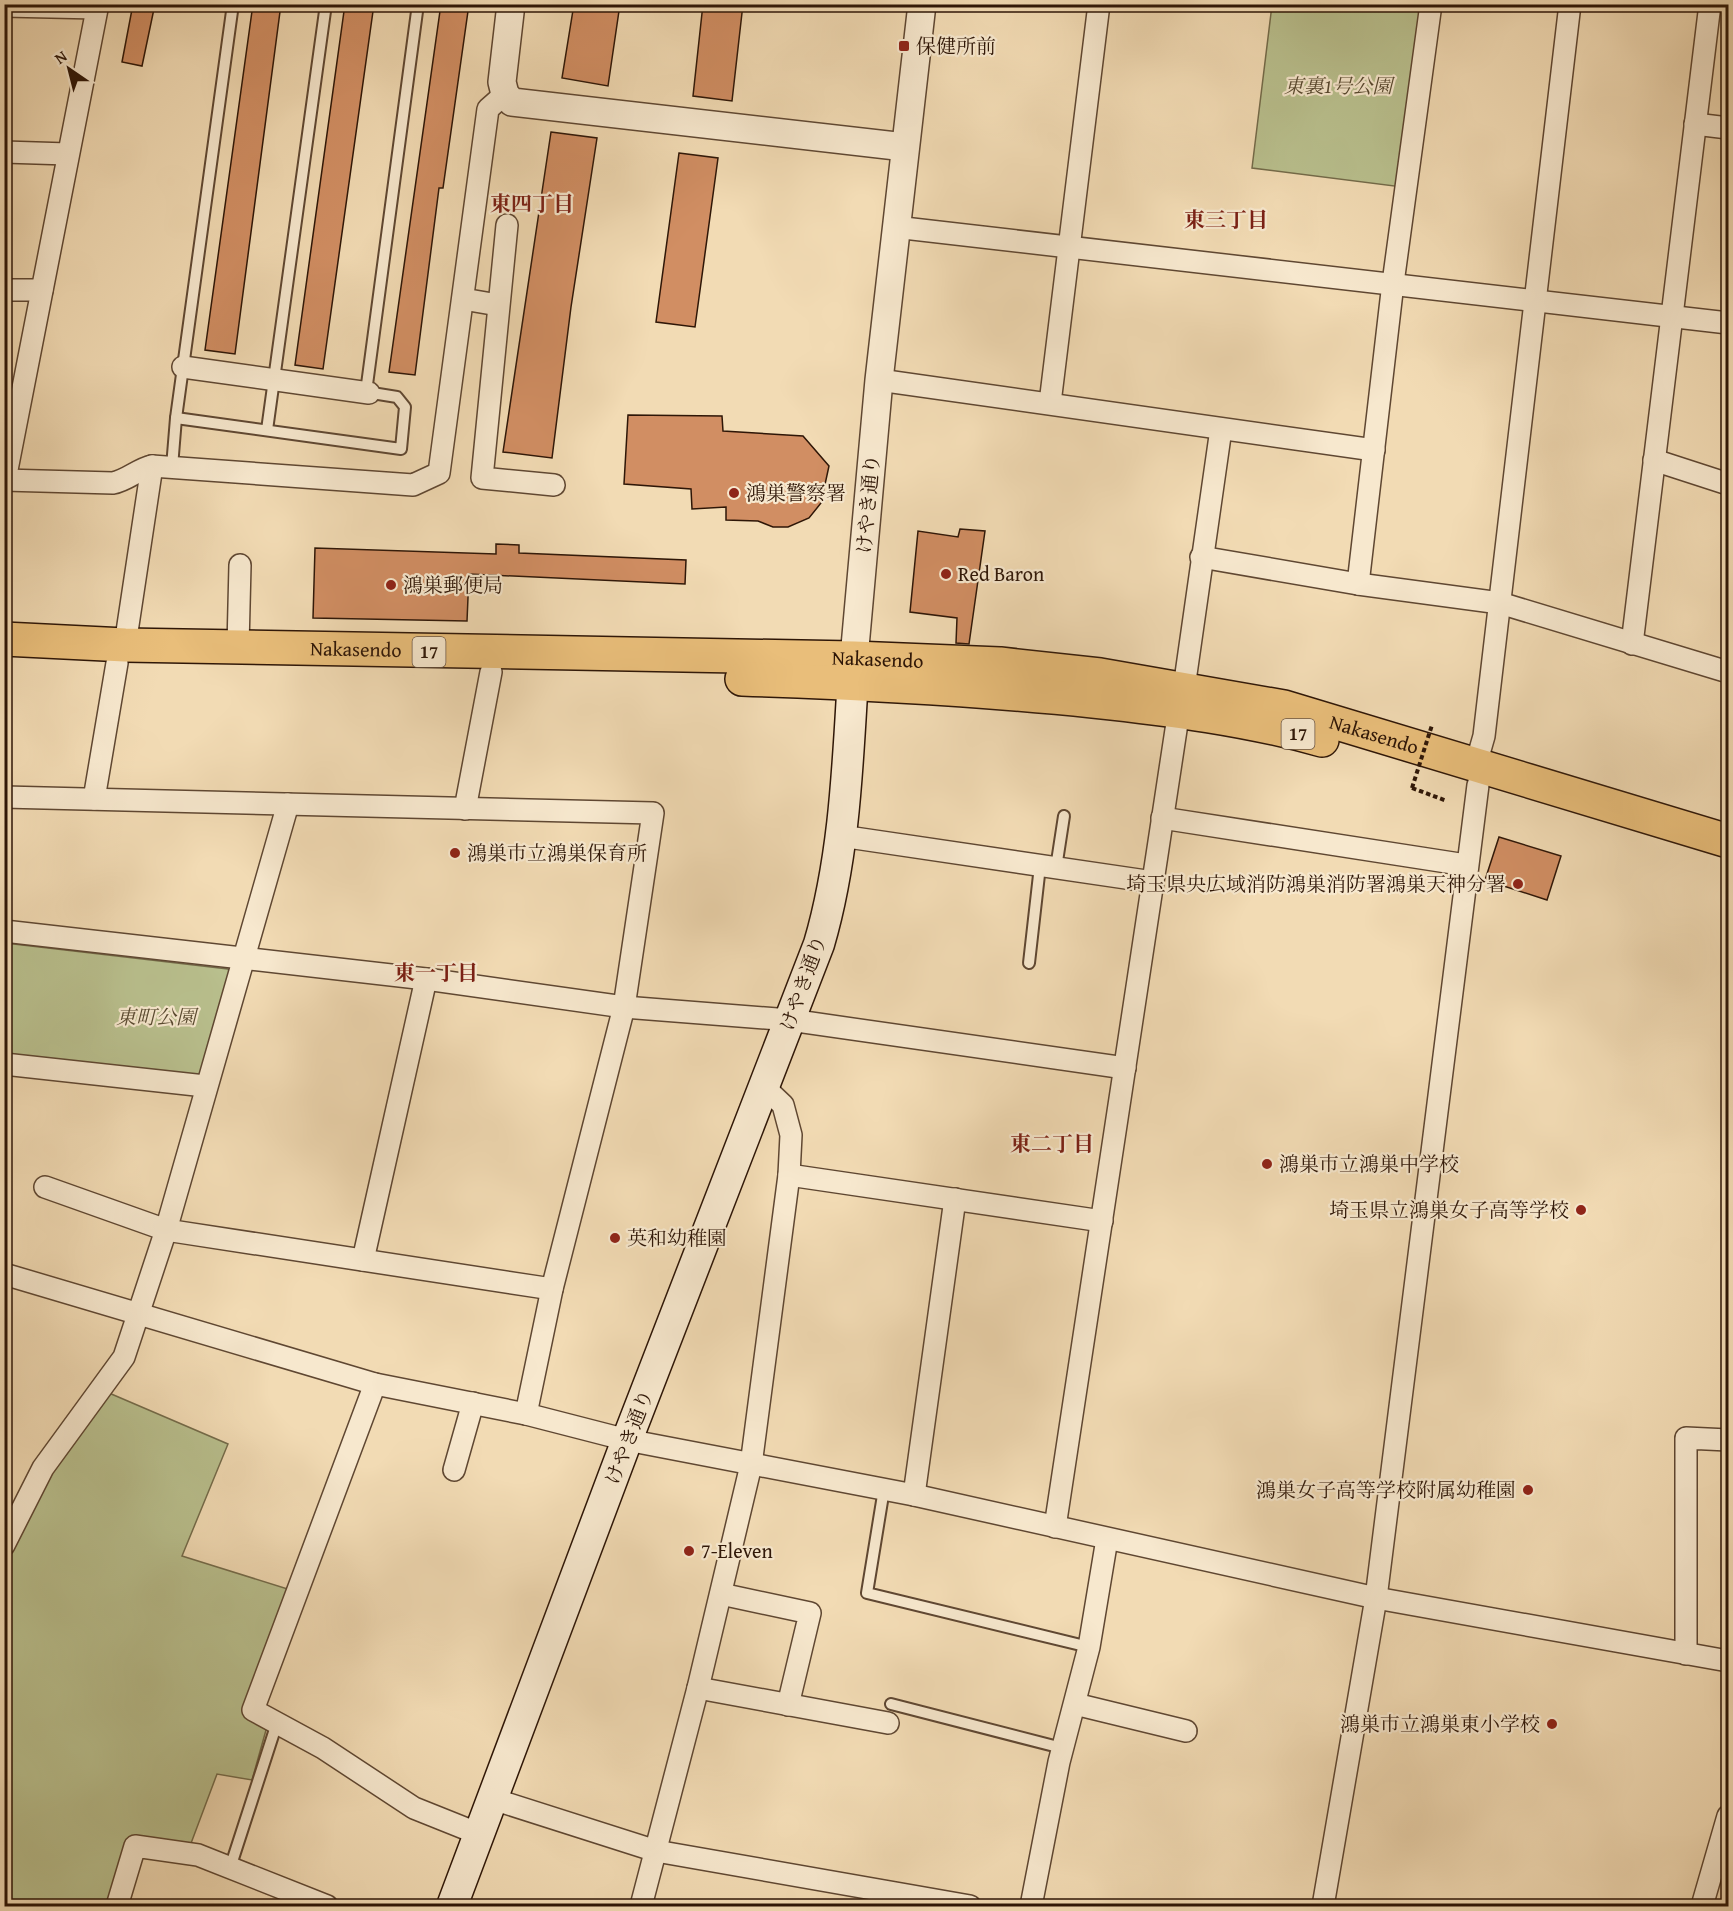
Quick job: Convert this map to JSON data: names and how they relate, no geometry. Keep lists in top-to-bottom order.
{
  "streets": {
    "highway": ["Nakasendo", "17"],
    "main road": ["けやき通り"]
  },
  "crossings": [
    ["けやき通り", "Nakasendo"]
  ],
  "districts": [
    "東四丁目",
    "東三丁目",
    "東一丁目",
    "東二丁目"
  ],
  "parks": ["東裏1号公園", "東町公園"],
  "places": {
    "transit": ["保健所前"],
    "other": [
      "鴻巣警察署",
      "Red Baron",
      "鴻巣郵便局",
      "鴻巣市立鴻巣保育所",
      "埼玉県央広域消防鴻巣消防署鴻巣天神分署",
      "鴻巣市立鴻巣中学校",
      "埼玉県立鴻巣女子高等学校",
      "英和幼稚園",
      "鴻巣女子高等学校附属幼稚園",
      "7-Eleven",
      "鴻巣市立鴻巣東小学校"
    ]
  },
  "north": "top left"
}
